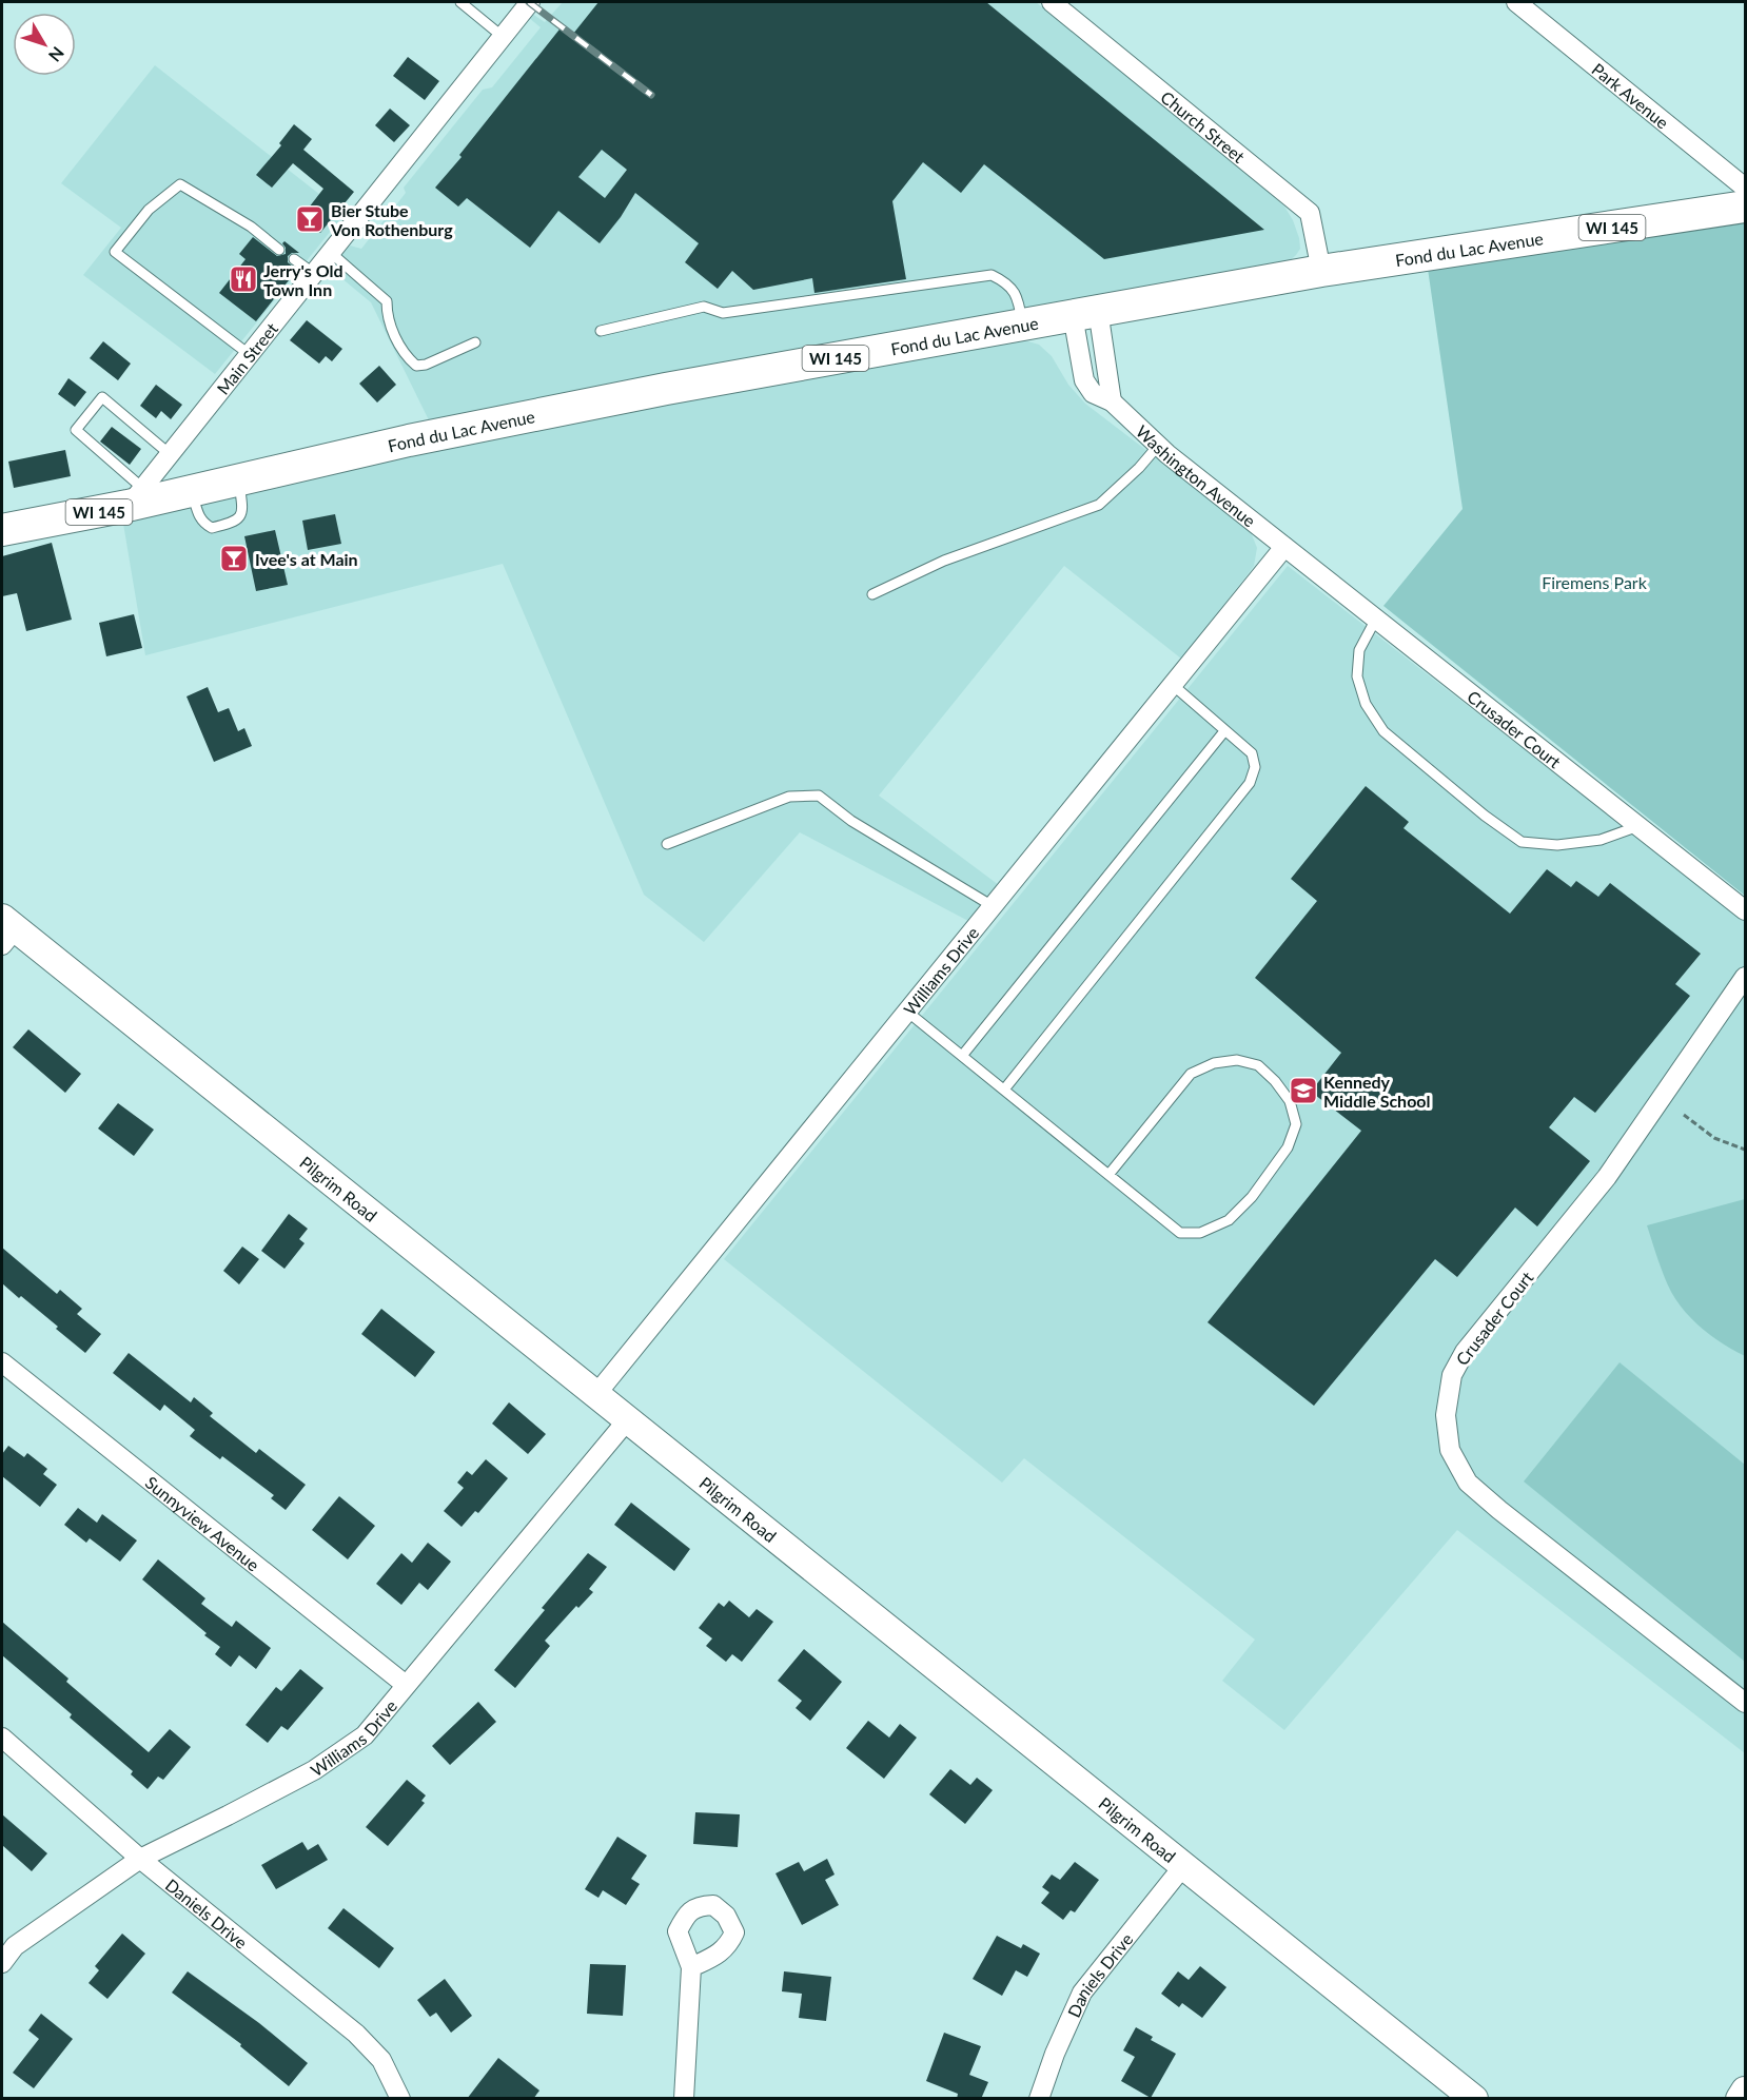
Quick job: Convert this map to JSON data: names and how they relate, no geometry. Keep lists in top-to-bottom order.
{
  "streets": {
    "main road": ["WI 145", "Fond du Lac Avenue"],
    "street": [
      "Park Avenue",
      "Church Street",
      "Main Street",
      "Washington Avenue",
      "Crusader Court",
      "Williams Drive",
      "Pilgrim Road",
      "Sunnyview Avenue",
      "Daniels Drive"
    ]
  },
  "crossings": [
    ["Church Street", "Fond du Lac Avenue"],
    ["Fond du Lac Avenue", "Main Street"],
    ["Fond du Lac Avenue", "Washington Avenue"],
    ["Washington Avenue", "Crusader Court"],
    ["Washington Avenue", "Williams Drive"],
    ["Crusader Court", "Williams Drive"],
    ["Williams Drive", "Pilgrim Road"],
    ["Williams Drive", "Sunnyview Avenue"],
    ["Williams Drive", "Daniels Drive"],
    ["Pilgrim Road", "Daniels Drive"]
  ],
  "parks": ["Firemens Park"],
  "places": {
    "bar": ["Bier Stube Von Rothenburg", "Ivee's at Main"],
    "restaurant": ["Jerry's Old Town Inn"],
    "school or university": ["Kennedy Middle School"]
  },
  "north": "bottom right"
}
